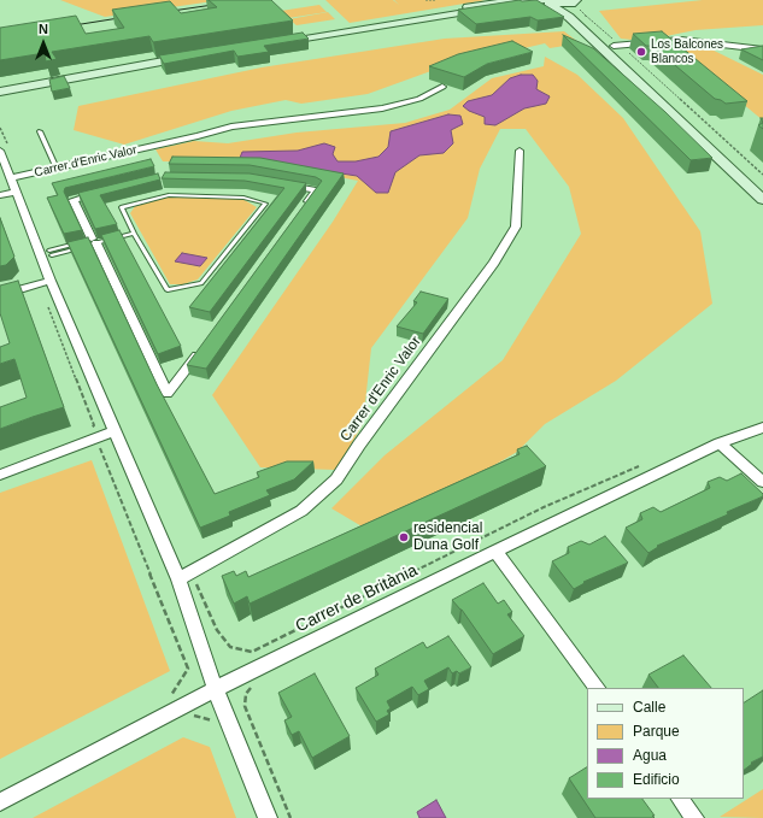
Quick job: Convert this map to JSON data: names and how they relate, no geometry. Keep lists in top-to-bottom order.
{
  "streets": {
    "street": ["Carrer d'Enric Valor", "Carrer de Britània"]
  },
  "places": ["Los Balcones Blancos", "residencial Duna Golf"],
  "legend": [
    "Calle",
    "Parque",
    "Agua",
    "Edificio"
  ],
  "north": "top"
}
